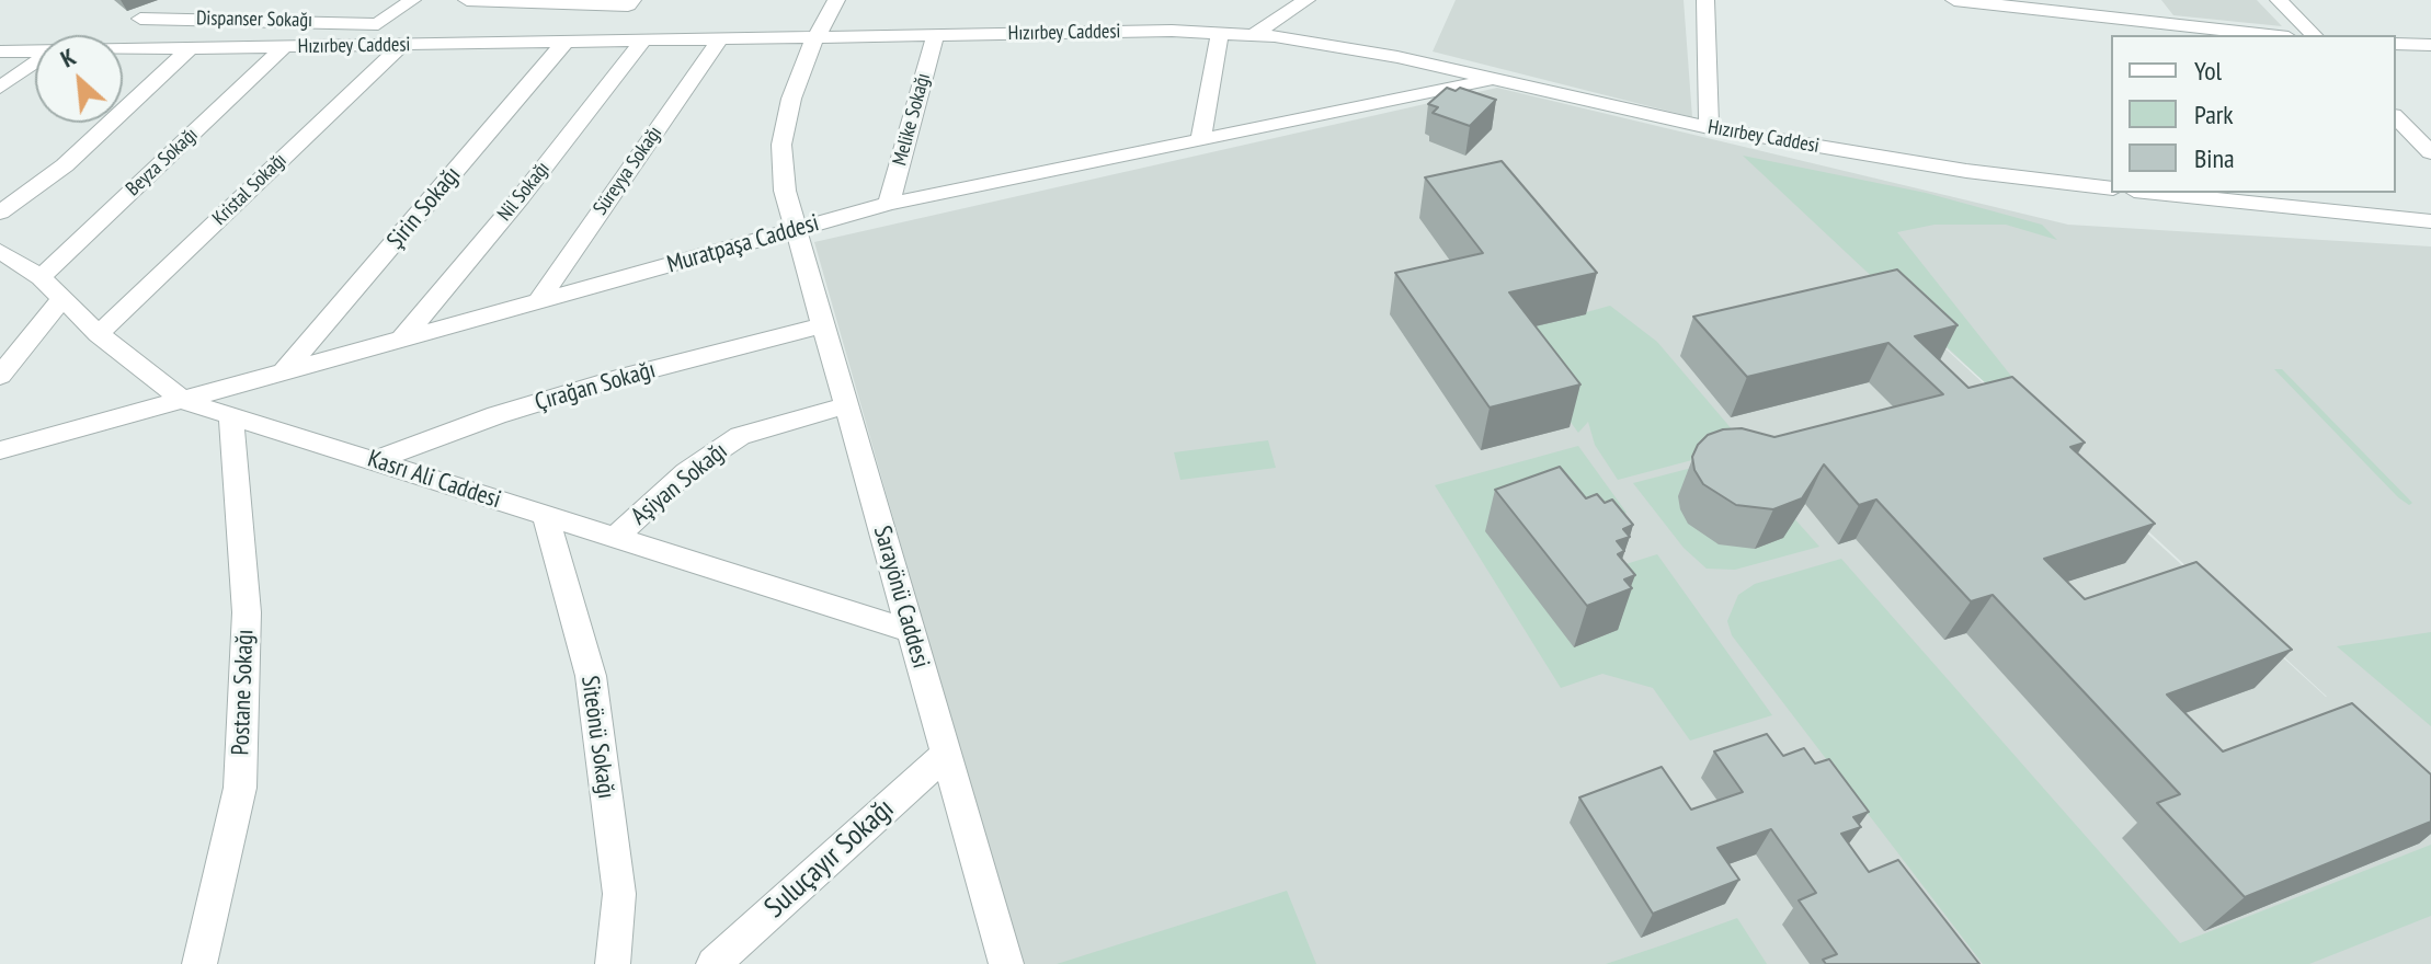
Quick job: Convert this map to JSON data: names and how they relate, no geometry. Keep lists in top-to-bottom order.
{
  "streets": {
    "street": [
      "Dispanser Sokağı",
      "Hızırbey Caddesi",
      "Melike Sokağı",
      "Beyza Sokağı",
      "Süreyya Sokağı",
      "Kristal Sokağı",
      "Nil Sokağı",
      "Şirin Sokağı",
      "Muratpaşa Caddesi",
      "Çırağan Sokağı",
      "Kasrı Ali Caddesi",
      "Aşiyan Sokağı",
      "Sarayönü Caddesi",
      "Postane Sokağı",
      "Siteönü Sokağı",
      "Suluçayır Sokağı"
    ]
  },
  "crossings": [
    ["Hızırbey Caddesi", "Melike Sokağı"],
    ["Hızırbey Caddesi", "Beyza Sokağı"],
    ["Hızırbey Caddesi", "Süreyya Sokağı"],
    ["Hızırbey Caddesi", "Kristal Sokağı"],
    ["Hızırbey Caddesi", "Nil Sokağı"],
    ["Hızırbey Caddesi", "Şirin Sokağı"],
    ["Hızırbey Caddesi", "Muratpaşa Caddesi"],
    ["Hızırbey Caddesi", "Sarayönü Caddesi"],
    ["Melike Sokağı", "Muratpaşa Caddesi"],
    ["Beyza Sokağı", "Kasrı Ali Caddesi"],
    ["Süreyya Sokağı", "Muratpaşa Caddesi"],
    ["Kristal Sokağı", "Kasrı Ali Caddesi"],
    ["Nil Sokağı", "Muratpaşa Caddesi"],
    ["Şirin Sokağı", "Muratpaşa Caddesi"],
    ["Muratpaşa Caddesi", "Kasrı Ali Caddesi"],
    ["Muratpaşa Caddesi", "Sarayönü Caddesi"],
    ["Çırağan Sokağı", "Kasrı Ali Caddesi"],
    ["Çırağan Sokağı", "Sarayönü Caddesi"],
    ["Kasrı Ali Caddesi", "Aşiyan Sokağı"],
    ["Kasrı Ali Caddesi", "Sarayönü Caddesi"],
    ["Kasrı Ali Caddesi", "Postane Sokağı"],
    ["Kasrı Ali Caddesi", "Siteönü Sokağı"],
    ["Aşiyan Sokağı", "Sarayönü Caddesi"],
    ["Sarayönü Caddesi", "Suluçayır Sokağı"]
  ],
  "legend": ["Yol", "Park", "Bina"],
  "north": "top left"
}
